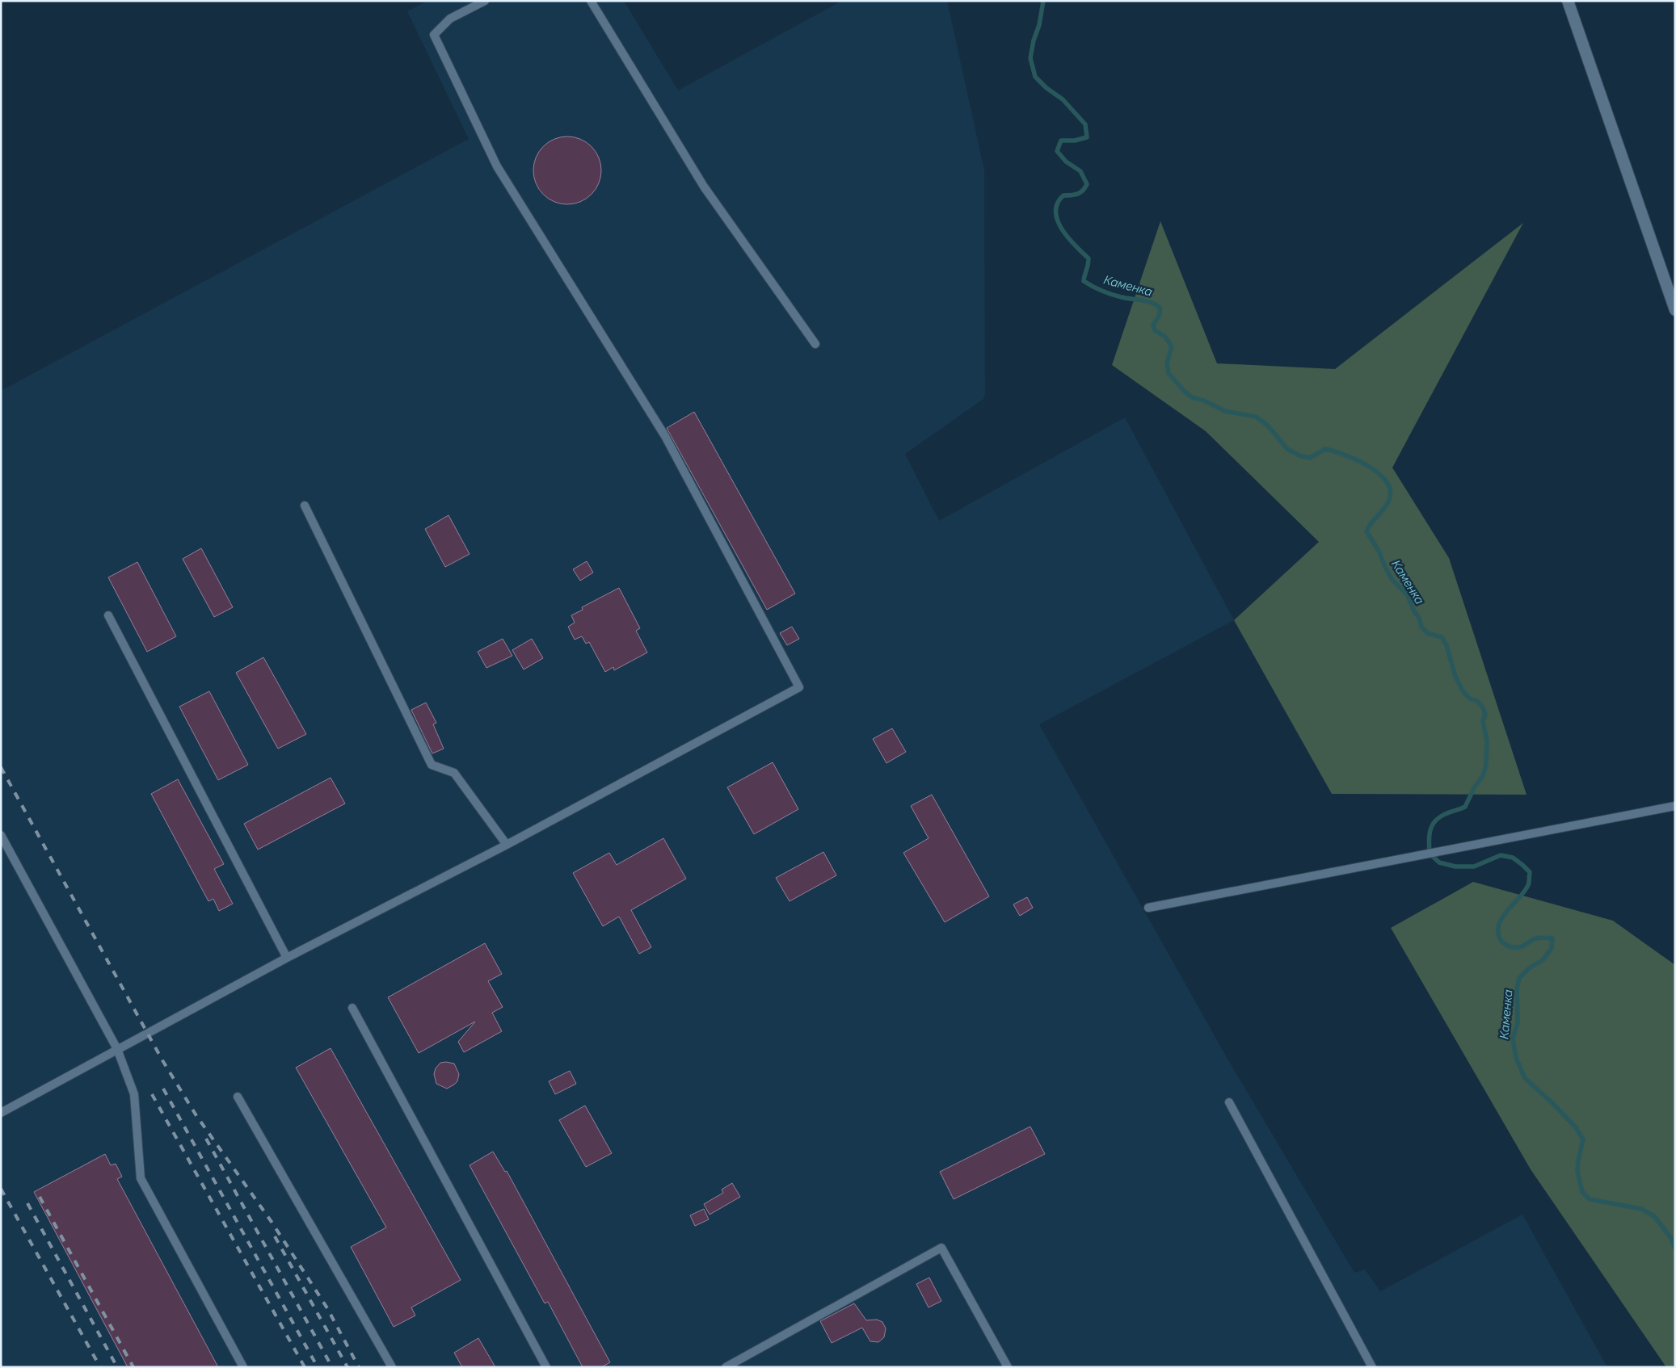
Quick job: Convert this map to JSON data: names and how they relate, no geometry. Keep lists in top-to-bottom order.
{
  "water": ["Каменка"]
}
